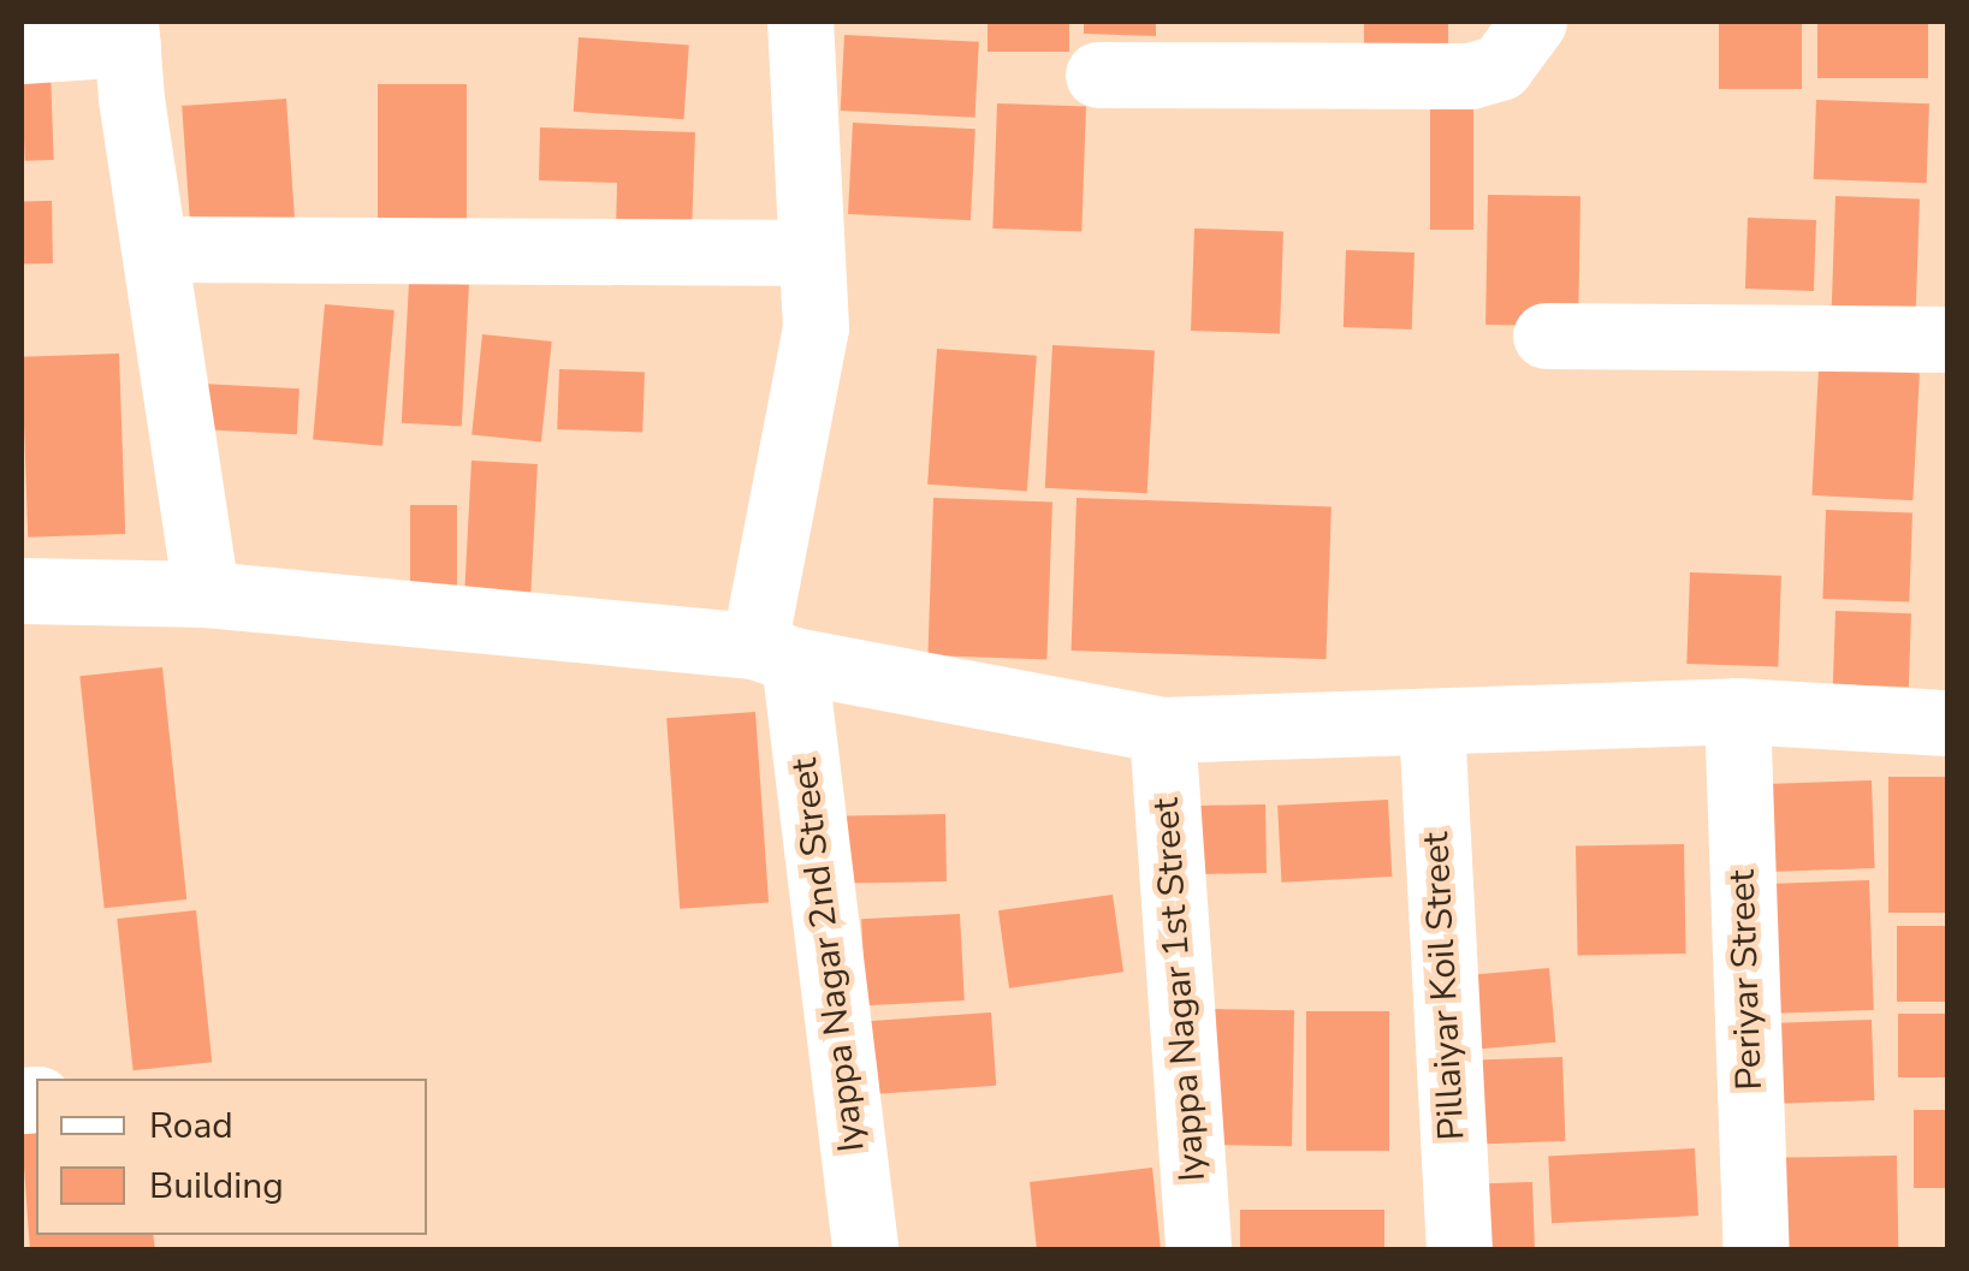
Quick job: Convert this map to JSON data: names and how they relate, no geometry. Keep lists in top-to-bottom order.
{
  "streets": {
    "street": [
      "Iyappa Nagar 2nd Street",
      "Periyar Street",
      "Pillaiyar Koil Street",
      "Iyappa Nagar 1st Street"
    ]
  },
  "legend": ["Road", "Building"]
}
